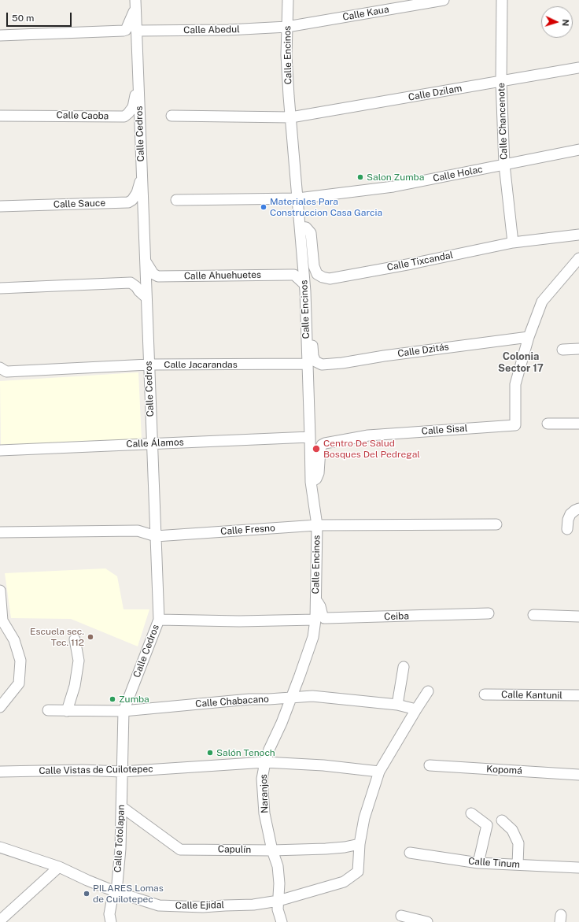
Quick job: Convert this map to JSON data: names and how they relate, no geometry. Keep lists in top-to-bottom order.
{
  "streets": {
    "street": [
      "Calle Kaua",
      "Calle Abedul",
      "Calle Encinos",
      "Calle Dzilam",
      "Calle Caoba",
      "Calle Chancenote",
      "Calle Cedros",
      "Calle Holac",
      "Calle Sauce",
      "Calle Tixcandal",
      "Calle Ahuehuetes",
      "Calle Dzitás",
      "Calle Jacarandas",
      "Calle Sisal",
      "Calle Álamos",
      "Calle Fresno",
      "Ceiba",
      "Calle Kantunil",
      "Calle Chabacano",
      "Calle Vistas de Cuilotepec",
      "Kopomá",
      "Naranjos",
      "Calle Totolapan",
      "Capulín",
      "Calle Tinum",
      "Calle Ejidal"
    ]
  },
  "crossings": [
    ["Calle Kaua", "Calle Abedul"],
    ["Calle Kaua", "Calle Encinos"],
    ["Calle Abedul", "Calle Encinos"],
    ["Calle Abedul", "Calle Cedros"],
    ["Calle Encinos", "Calle Dzilam"],
    ["Calle Encinos", "Calle Holac"],
    ["Calle Encinos", "Calle Tixcandal"],
    ["Calle Encinos", "Calle Ahuehuetes"],
    ["Calle Encinos", "Calle Jacarandas"],
    ["Calle Encinos", "Calle Sisal"],
    ["Calle Encinos", "Calle Álamos"],
    ["Calle Encinos", "Calle Fresno"],
    ["Calle Encinos", "Ceiba"],
    ["Calle Encinos", "Naranjos"],
    ["Calle Dzilam", "Calle Chancenote"],
    ["Calle Caoba", "Calle Cedros"],
    ["Calle Chancenote", "Calle Holac"],
    ["Calle Chancenote", "Calle Tixcandal"],
    ["Calle Cedros", "Calle Sauce"],
    ["Calle Cedros", "Calle Ahuehuetes"],
    ["Calle Cedros", "Calle Jacarandas"],
    ["Calle Cedros", "Calle Álamos"],
    ["Calle Cedros", "Calle Fresno"],
    ["Calle Cedros", "Calle Chabacano"],
    ["Calle Cedros", "Calle Vistas de Cuilotepec"],
    ["Calle Cedros", "Calle Totolapan"],
    ["Calle Dzitás", "Calle Sisal"],
    ["Calle Chabacano", "Naranjos"],
    ["Calle Vistas de Cuilotepec", "Naranjos"],
    ["Calle Vistas de Cuilotepec", "Calle Totolapan"],
    ["Naranjos", "Capulín"],
    ["Naranjos", "Calle Ejidal"],
    ["Calle Totolapan", "Capulín"],
    ["Calle Totolapan", "Calle Ejidal"],
    ["Capulín", "Calle Ejidal"]
  ],
  "districts": ["Colonia Sector 17"],
  "places": [
    "Salon Zumba",
    "Materiales Para Construccion Casa Garcia",
    "Centro De Salud Bosques Del Pedregal",
    "Escuela sec. Tec. 112",
    "Zumba",
    "Salón Tenoch",
    "PILARES Lomas de Cuilotepec"
  ],
  "scale_bar": "50 m",
  "north": "right"
}
